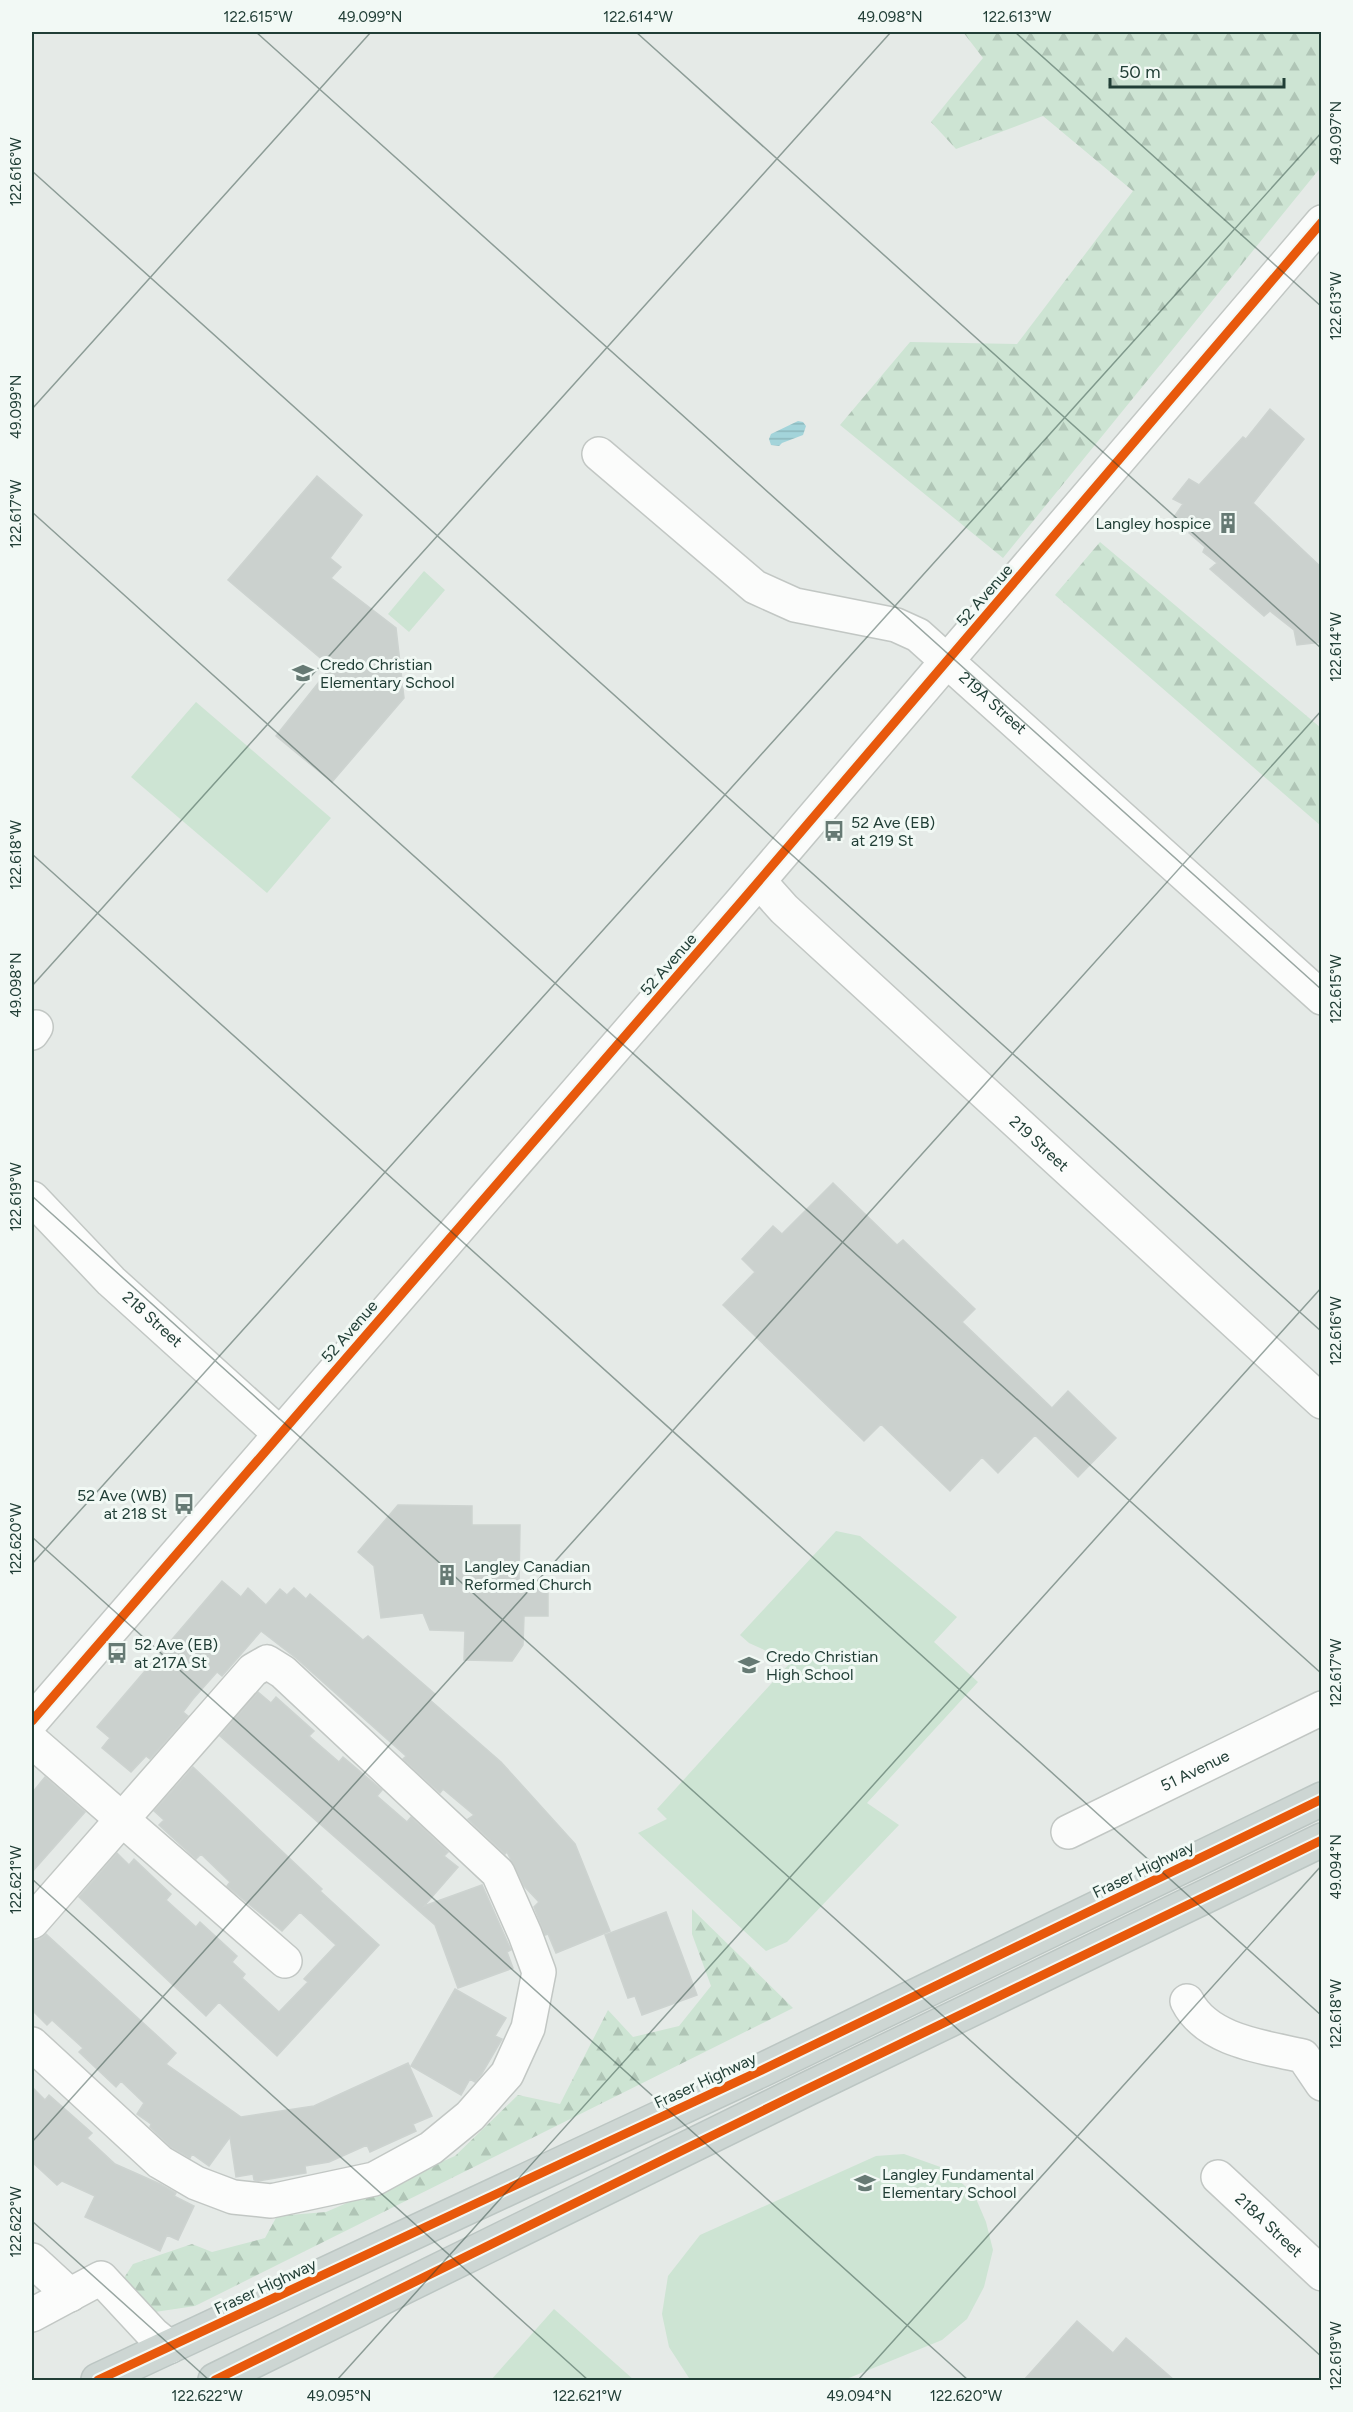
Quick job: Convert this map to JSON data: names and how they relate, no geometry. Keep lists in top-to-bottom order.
{
  "streets": {
    "main road": ["Fraser Highway"],
    "street": [
      "52 Avenue",
      "219A Street",
      "219 Street",
      "218 Street",
      "51 Avenue",
      "218A Street"
    ]
  },
  "crossings": [
    ["52 Avenue", "219A Street"],
    ["52 Avenue", "219 Street"],
    ["52 Avenue", "218 Street"]
  ],
  "places": {
    "building": ["Langley hospice", "Langley Canadian Reformed Church"],
    "school or university": ["Credo Christian Elementary School", "Credo Christian High School", "Langley Fundamental Elementary School"],
    "bus stop": ["52 Ave (EB) at 219 St", "52 Ave (WB) at 218 St", "52 Ave (EB) at 217A St"]
  },
  "scale_bar": "50 m",
  "coordinates": [
    "122.615°W",
    "49.099°N",
    "122.614°W",
    "49.098°N",
    "122.613°W",
    "49.097°N",
    "122.616°W",
    "122.617°W",
    "122.618°W",
    "122.619°W",
    "122.620°W",
    "49.094°N",
    "122.621°W",
    "122.622°W",
    "49.095°N"
  ]
}
